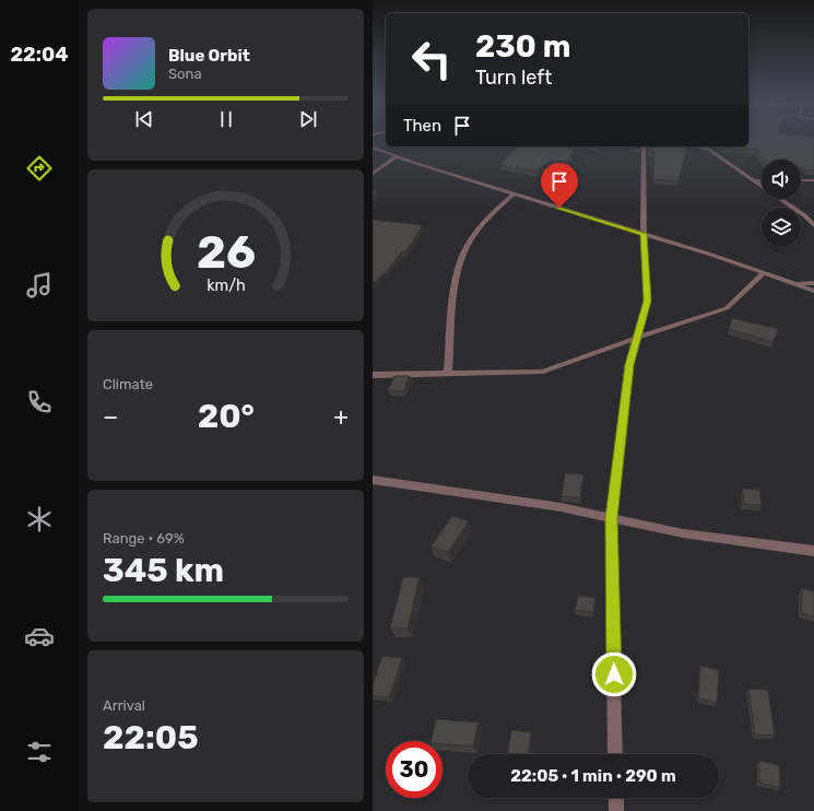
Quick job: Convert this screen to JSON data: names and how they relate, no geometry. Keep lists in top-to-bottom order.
{
  "page": {
    "tabs": "22:04",
    "turn": ["230 m", "Turn left"],
    "song": ["Blue Orbit", "Sona"],
    "then": "Then",
    "tile": [
      "Climate",
      ["Range · 69%", "345 km"],
      ["Arrival", "22:05"]
    ],
    "heat": ["−", "20°", "+"],
    "limit": "30",
    "trip": "22:05 · 1 min · 290 m",
    "gauge": ["26", "km/h"]
  }
}
